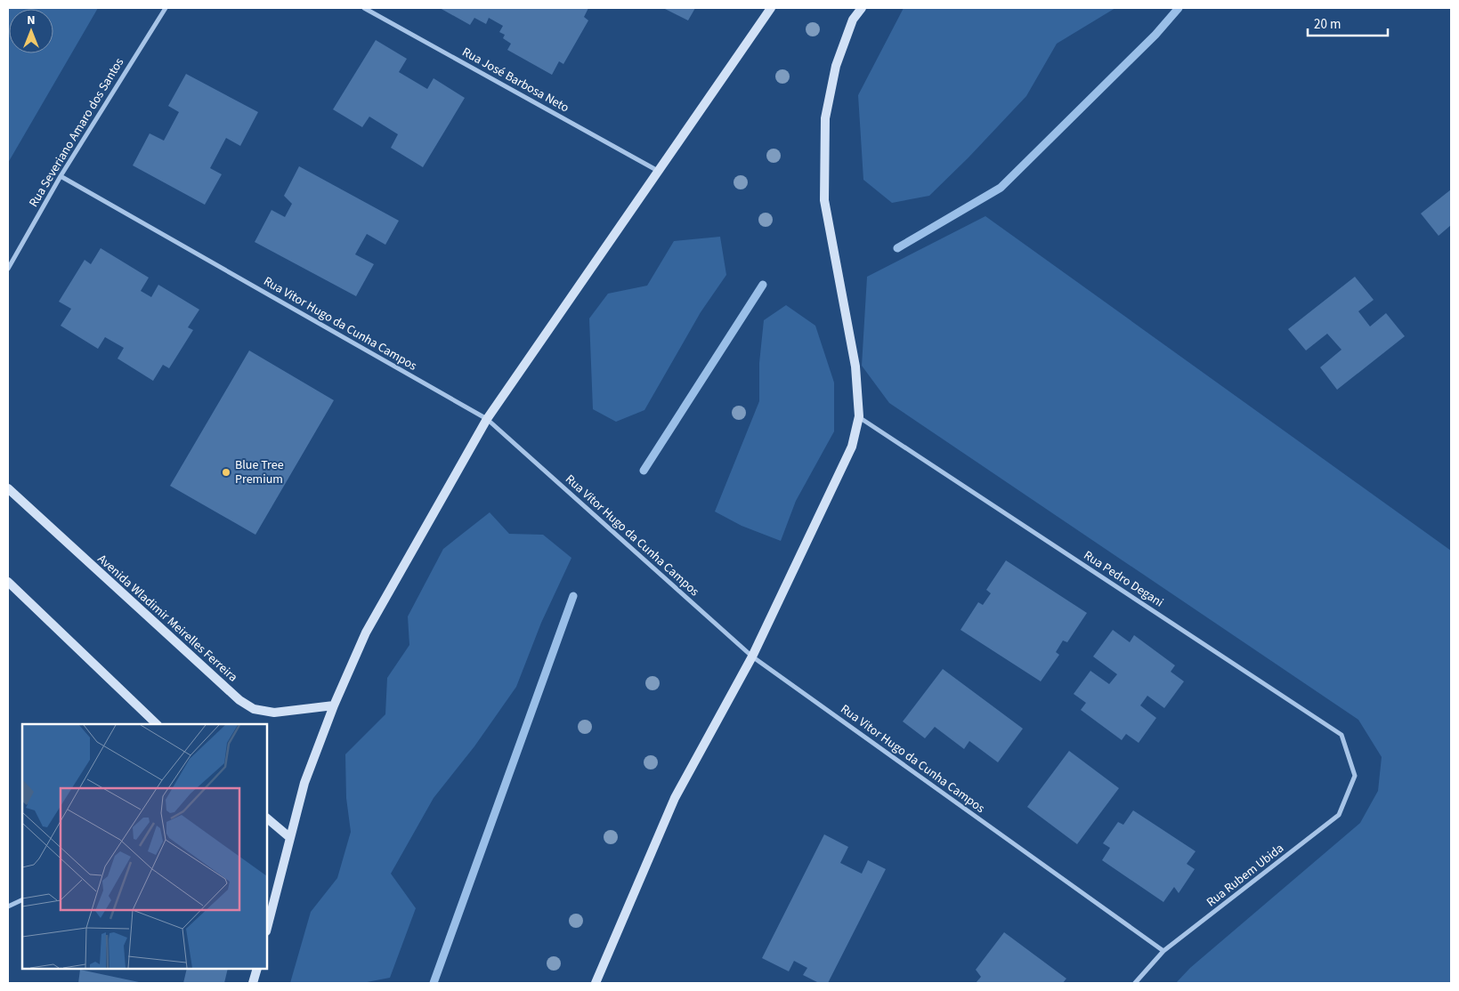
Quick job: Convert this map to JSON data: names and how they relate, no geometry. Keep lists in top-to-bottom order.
{
  "streets": {
    "main road": ["Avenida Wladimir Meirelles Ferreira"],
    "street": [
      "Rua José Barbosa Neto",
      "Rua Severiano Amaro dos Santos",
      "Rua Vitor Hugo da Cunha Campos",
      "Rua Pedro Degani",
      "Rua Rubem Ubida"
    ]
  },
  "crossings": [
    ["Rua Severiano Amaro dos Santos", "Rua Vitor Hugo da Cunha Campos"],
    ["Rua Vitor Hugo da Cunha Campos", "Rua Rubem Ubida"],
    ["Rua Pedro Degani", "Rua Rubem Ubida"]
  ],
  "places": ["Blue Tree Premium"],
  "scale_bar": "20 m",
  "north": "top"
}
